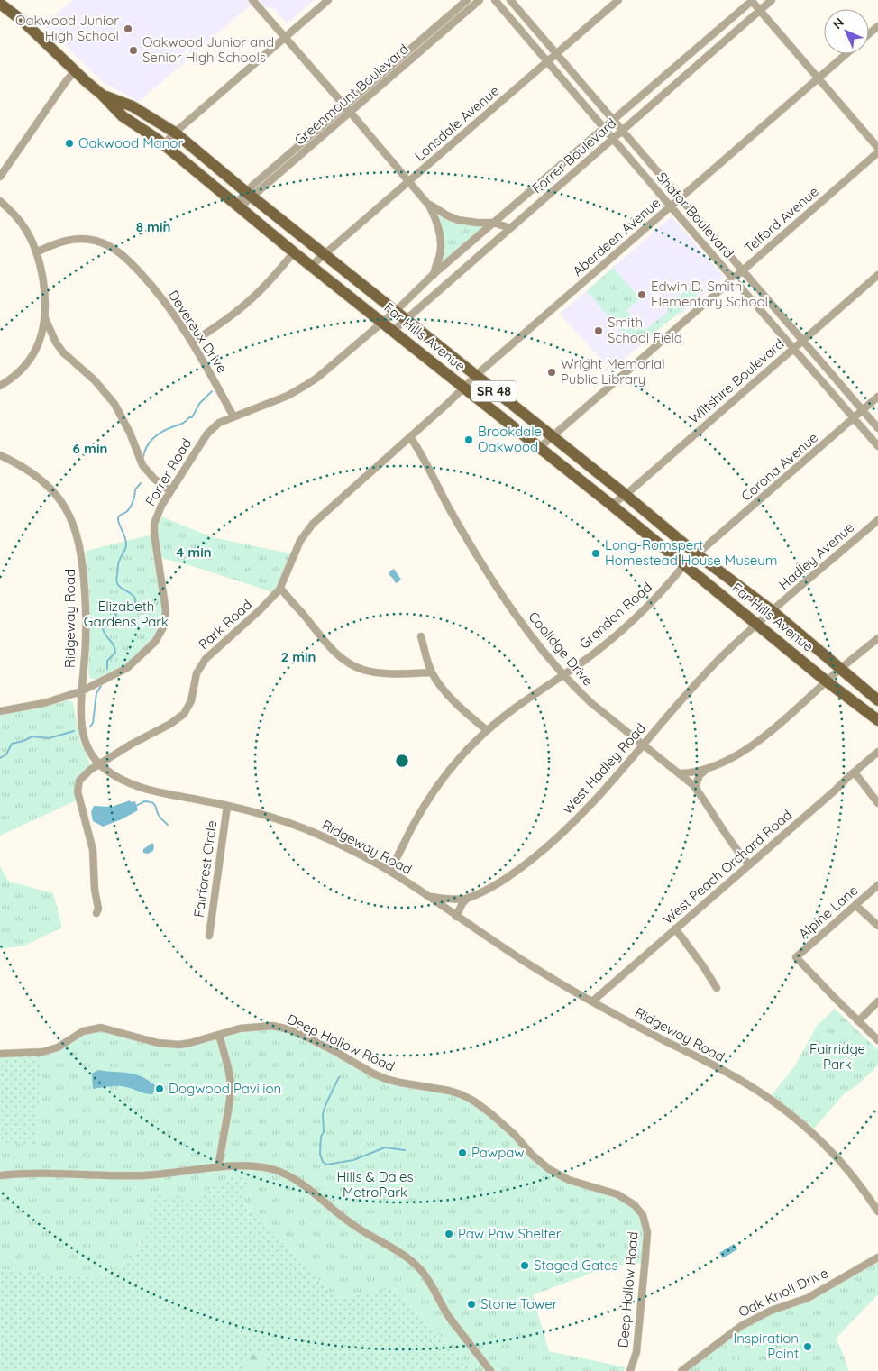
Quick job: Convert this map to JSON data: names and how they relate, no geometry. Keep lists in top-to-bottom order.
{
  "streets": {
    "main road": ["Far Hills Avenue", "SR 48"],
    "street": [
      "Greenmount Boulevard",
      "Lonsdale Avenue",
      "Forrer Boulevard",
      "Shafor Boulevard",
      "Telford Avenue",
      "Aberdeen Avenue",
      "Devereux Drive",
      "Wiltshire Boulevard",
      "Corona Avenue",
      "Forrer Road",
      "Hadley Avenue",
      "Grandon Road",
      "Ridgeway Road",
      "Park Road",
      "Coolidge Drive",
      "West Hadley Road",
      "West Peach Orchard Road",
      "Fairforest Circle",
      "Alpine Lane",
      "Deep Hollow Road",
      "Oak Knoll Drive"
    ]
  },
  "crossings": [
    ["Greenmount Boulevard", "Far Hills Avenue"],
    ["Lonsdale Avenue", "Shafor Boulevard"],
    ["Lonsdale Avenue", "Far Hills Avenue"],
    ["Forrer Boulevard", "Shafor Boulevard"],
    ["Forrer Boulevard", "Far Hills Avenue"],
    ["Forrer Boulevard", "Forrer Road"],
    ["Shafor Boulevard", "Telford Avenue"],
    ["Shafor Boulevard", "Aberdeen Avenue"],
    ["Shafor Boulevard", "Wiltshire Boulevard"],
    ["Shafor Boulevard", "Corona Avenue"],
    ["Telford Avenue", "Far Hills Avenue"],
    ["Aberdeen Avenue", "Far Hills Avenue"],
    ["Aberdeen Avenue", "Park Road"],
    ["Devereux Drive", "Forrer Road"],
    ["Far Hills Avenue", "Wiltshire Boulevard"],
    ["Far Hills Avenue", "Corona Avenue"],
    ["Far Hills Avenue", "Forrer Road"],
    ["Far Hills Avenue", "Hadley Avenue"],
    ["Far Hills Avenue", "Grandon Road"],
    ["Far Hills Avenue", "Park Road"],
    ["Far Hills Avenue", "West Hadley Road"],
    ["Corona Avenue", "Grandon Road"],
    ["Forrer Road", "Ridgeway Road"],
    ["Hadley Avenue", "West Hadley Road"],
    ["Grandon Road", "Ridgeway Road"],
    ["Grandon Road", "Coolidge Drive"],
    ["Ridgeway Road", "Park Road"],
    ["Ridgeway Road", "West Hadley Road"],
    ["Ridgeway Road", "West Peach Orchard Road"],
    ["Ridgeway Road", "Fairforest Circle"],
    ["Park Road", "Coolidge Drive"],
    ["Coolidge Drive", "West Hadley Road"],
    ["Coolidge Drive", "West Peach Orchard Road"]
  ],
  "parks": ["Elizabeth Gardens Park", "Fairridge Park", "Hills & Dales MetroPark"],
  "places": [
    "Oakwood Junior High School",
    "Oakwood Junior and Senior High Schools",
    "Oakwood Manor",
    "Edwin D. Smith Elementary School",
    "Smith School Field",
    "Wright Memorial Public Library",
    "Brookdale Oakwood",
    "Long-Romspert Homestead House Museum",
    "Dogwood Pavilion",
    "Pawpaw",
    "Paw Paw Shelter",
    "Staged Gates",
    "Stone Tower",
    "Inspiration Point"
  ],
  "north": "top left",
  "rings": [
    "8 min",
    "6 min",
    "4 min",
    "2 min"
  ]
}
